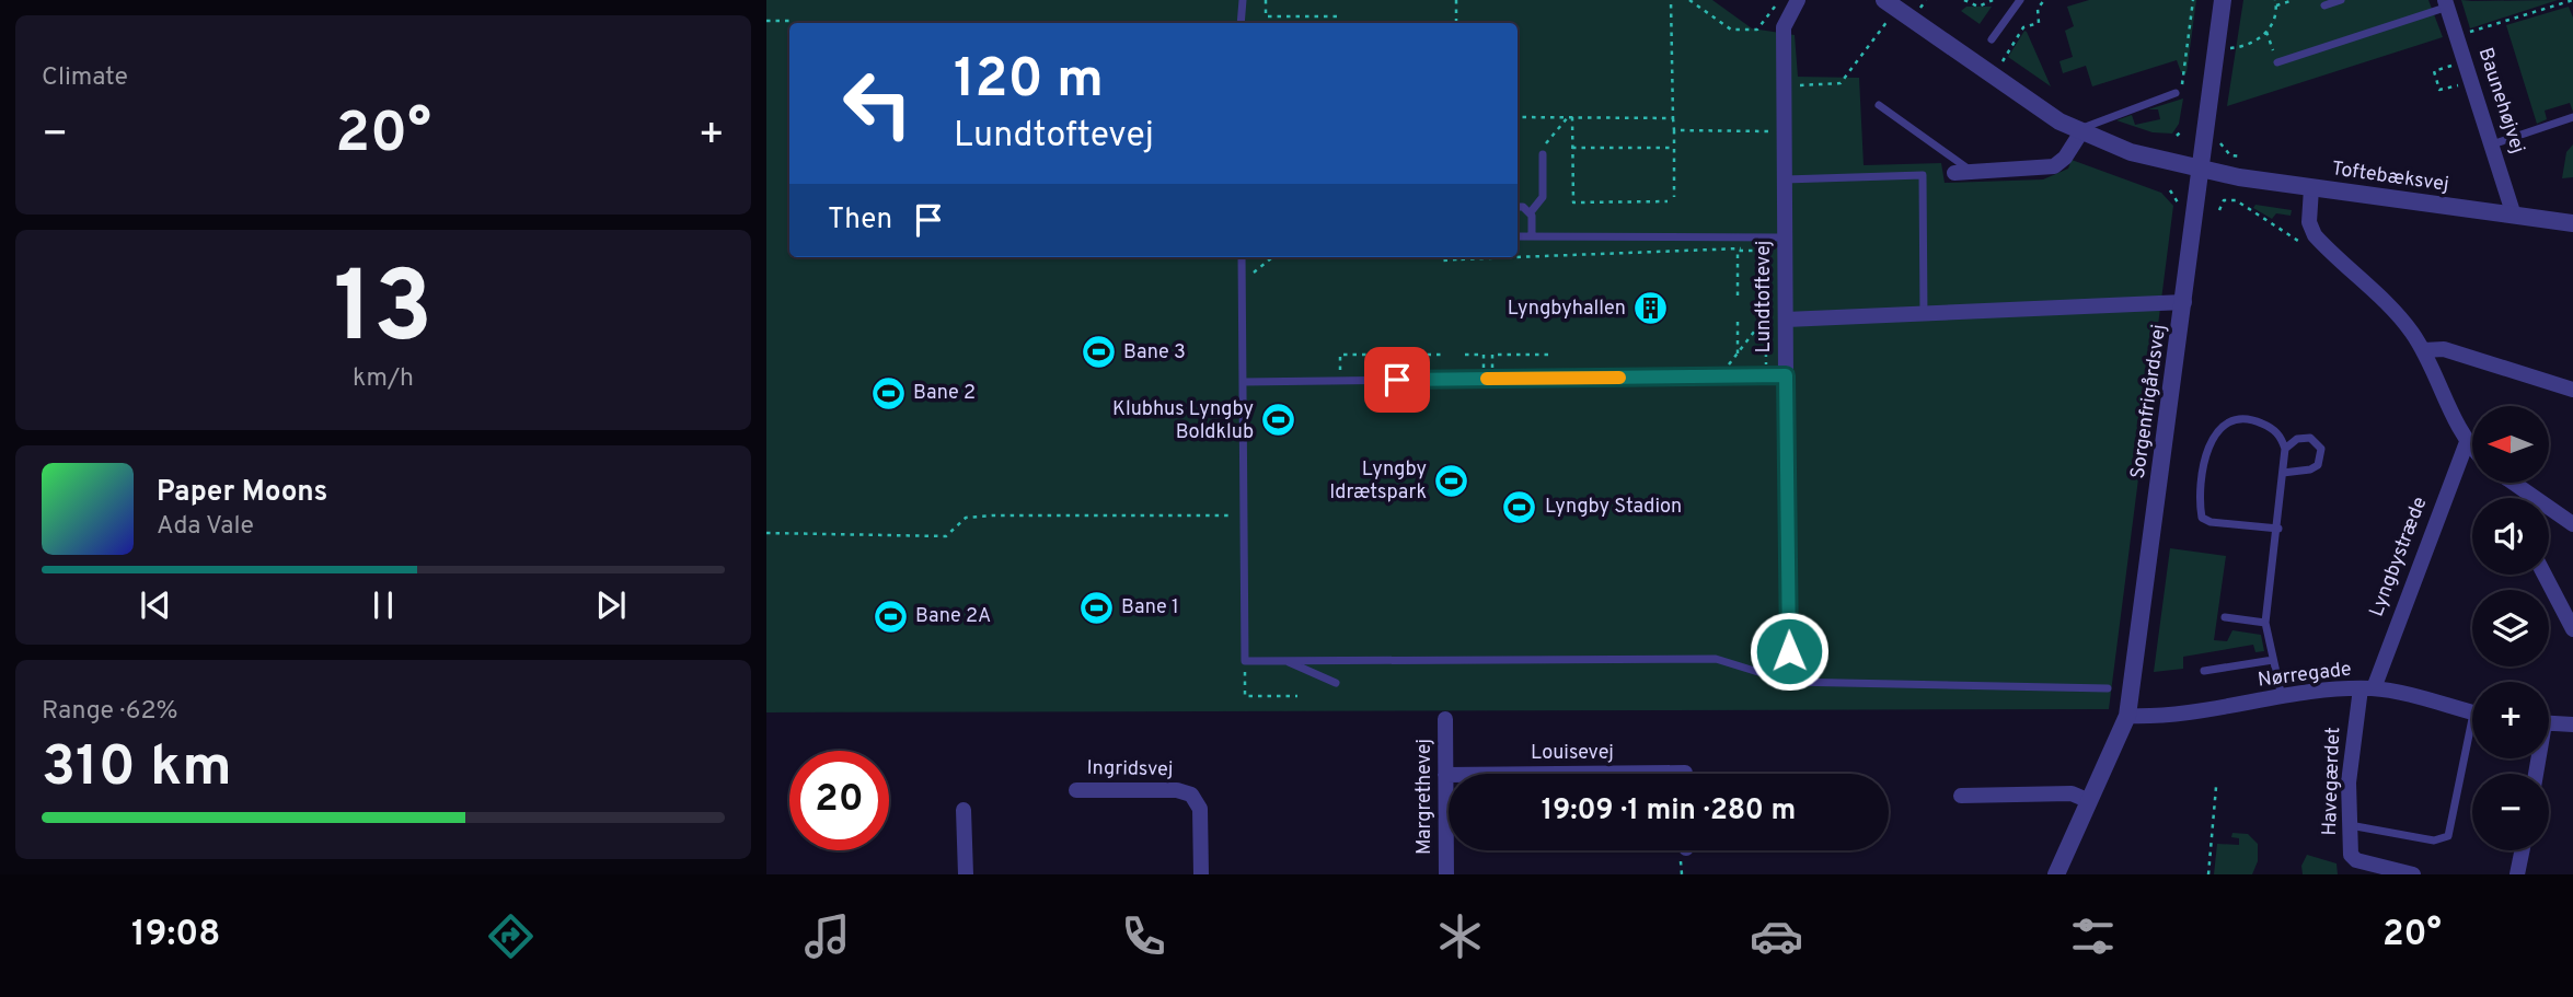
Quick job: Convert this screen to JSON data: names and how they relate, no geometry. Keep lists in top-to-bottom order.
{
  "streets": {
    "street": [
      "Baunehøjvej",
      "Toftebæksvej",
      "Lundtoftevej",
      "Sorgenfrigårdsvej",
      "Lyngbystræde",
      "Nørregade",
      "Louisevej",
      "Ingridsvej",
      "Havegærdet",
      "Margrethevej"
    ]
  },
  "crossings": [
    ["Baunehøjvej", "Toftebæksvej"],
    ["Toftebæksvej", "Sorgenfrigårdsvej"],
    ["Sorgenfrigårdsvej", "Nørregade"],
    ["Lyngbystræde", "Nørregade"],
    ["Lyngbystræde", "Havegærdet"],
    ["Nørregade", "Havegærdet"],
    ["Louisevej", "Margrethevej"]
  ],
  "places": {
    "building": ["Lyngbyhallen"],
    "sports": [
      "Bane 3",
      "Bane 2",
      "Klubhus Lyngby Boldklub",
      "Lyngby Idrætspark",
      "Lyngby Stadion",
      "Bane 1",
      "Bane 2A"
    ]
  },
  "north": "left",
  "page": {
    "tile": [
      "Climate",
      ["13", "km/h"],
      ["Range · 62%", "310 km"]
    ],
    "turn": ["120 m", "Lundtoftevej"],
    "heat": ["−", "20°", "+"],
    "then": "Then",
    "map_buttons": ["+", "−"],
    "song": ["Paper Moons", "Ada Vale"],
    "limit": "20",
    "trip": "19:09 · 1 min · 280 m",
    "tabs": ["19:08", "20°"]
  }
}
